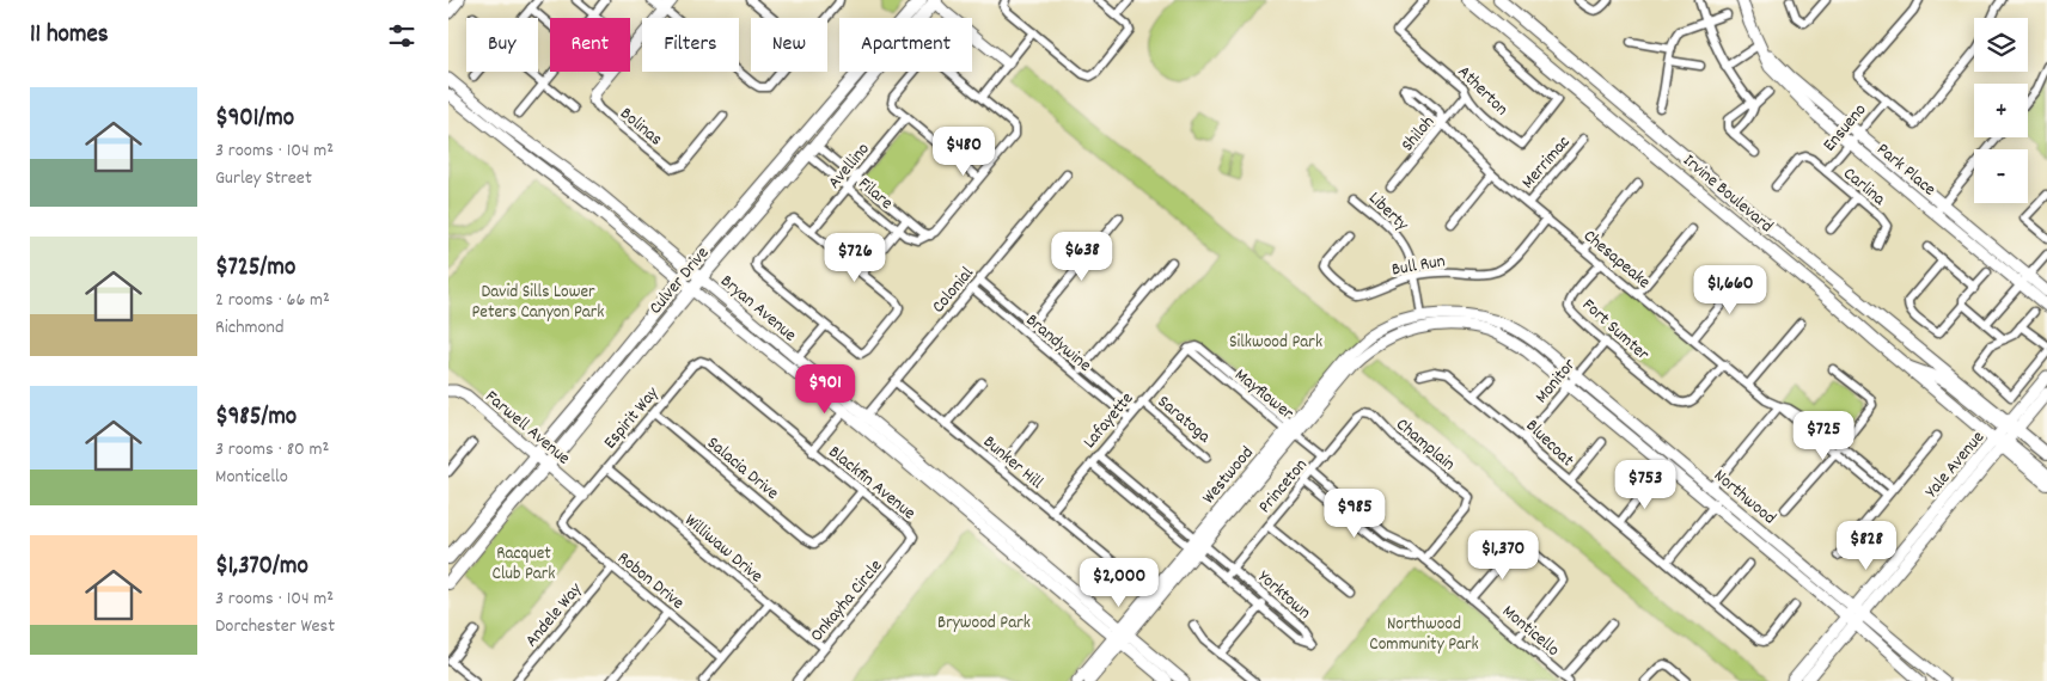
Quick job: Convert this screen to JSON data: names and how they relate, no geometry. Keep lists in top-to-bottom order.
{
  "streets": {
    "main road": ["Irvine Boulevard", "Culver Drive"],
    "street": [
      "Atherton",
      "Bolinas",
      "Ensueno",
      "Shiloh",
      "Merrimac",
      "Avellino",
      "Park Place",
      "Carlina",
      "Filare",
      "Liberty",
      "Chesapeake",
      "Bull Run",
      "Colonial",
      "Bryan Avenue",
      "Fort Sumter",
      "Brandywine",
      "Monitor",
      "Mayflower",
      "Espirit Way",
      "Saratoga",
      "Lafayette",
      "Farwell Avenue",
      "Bluecoat",
      "Champlain",
      "Bunker Hill",
      "Yale Avenue",
      "Salacia Drive",
      "Westwood",
      "Blackfin Avenue",
      "Princeton",
      "Northwood",
      "Williwaw Drive",
      "Robon Drive",
      "Yorktown",
      "Onkayha Circle",
      "Andele Way",
      "Monticello"
    ]
  },
  "crossings": [
    ["Atherton", "Shiloh"],
    ["Ensueno", "Park Place"],
    ["Ensueno", "Carlina"],
    ["Shiloh", "Chesapeake"],
    ["Merrimac", "Chesapeake"],
    ["Avellino", "Filare"],
    ["Filare", "Culver Drive"],
    ["Irvine Boulevard", "Yale Avenue"],
    ["Liberty", "Bull Run"],
    ["Liberty", "Westwood"],
    ["Liberty", "Northwood"],
    ["Chesapeake", "Bull Run"],
    ["Chesapeake", "Fort Sumter"],
    ["Culver Drive", "Bryan Avenue"],
    ["Culver Drive", "Farwell Avenue"],
    ["Colonial", "Bryan Avenue"],
    ["Colonial", "Brandywine"],
    ["Colonial", "Bunker Hill"],
    ["Bryan Avenue", "Westwood"],
    ["Fort Sumter", "Monitor"],
    ["Brandywine", "Lafayette"],
    ["Monitor", "Bluecoat"],
    ["Monitor", "Northwood"],
    ["Mayflower", "Lafayette"],
    ["Mayflower", "Westwood"],
    ["Mayflower", "Princeton"],
    ["Espirit Way", "Farwell Avenue"],
    ["Espirit Way", "Salacia Drive"],
    ["Espirit Way", "Blackfin Avenue"],
    ["Espirit Way", "Williwaw Drive"],
    ["Espirit Way", "Robon Drive"],
    ["Saratoga", "Lafayette"],
    ["Lafayette", "Bunker Hill"],
    ["Lafayette", "Yorktown"],
    ["Champlain", "Princeton"],
    ["Champlain", "Monticello"],
    ["Yale Avenue", "Northwood"],
    ["Salacia Drive", "Blackfin Avenue"],
    ["Westwood", "Northwood"],
    ["Westwood", "Yorktown"],
    ["Blackfin Avenue", "Onkayha Circle"],
    ["Princeton", "Yorktown"],
    ["Princeton", "Monticello"],
    ["Williwaw Drive", "Onkayha Circle"],
    ["Robon Drive", "Andele Way"]
  ],
  "parks": [
    "David Sills Lower Peters Canyon Park",
    "Silkwood Park",
    "Racquet Club Park",
    "Brywood Park",
    "Northwood Community Park"
  ],
  "page": {
    "heading": "11 homes",
    "map_buttons": ["+", "−"],
    "chip": [
      "Buy",
      "Rent",
      "Filters",
      "New",
      "Apartment"
    ],
    "list": [
      {
        "name": "$901/mo",
        "note": "3 rooms · 104 m² · Gurley Street"
      },
      {
        "name": "$725/mo",
        "note": "2 rooms · 66 m² · Richmond"
      },
      {
        "name": "$985/mo",
        "note": "3 rooms · 80 m² · Monticello"
      },
      {
        "name": "$1,370/mo",
        "note": "3 rooms · 104 m² · Dorchester West"
      }
    ],
    "price": [
      "$480",
      "$638",
      "$726",
      "$1,660",
      "$901",
      "$725",
      "$753",
      "$985",
      "$828",
      "$1,370",
      "$2,000"
    ]
  }
}
